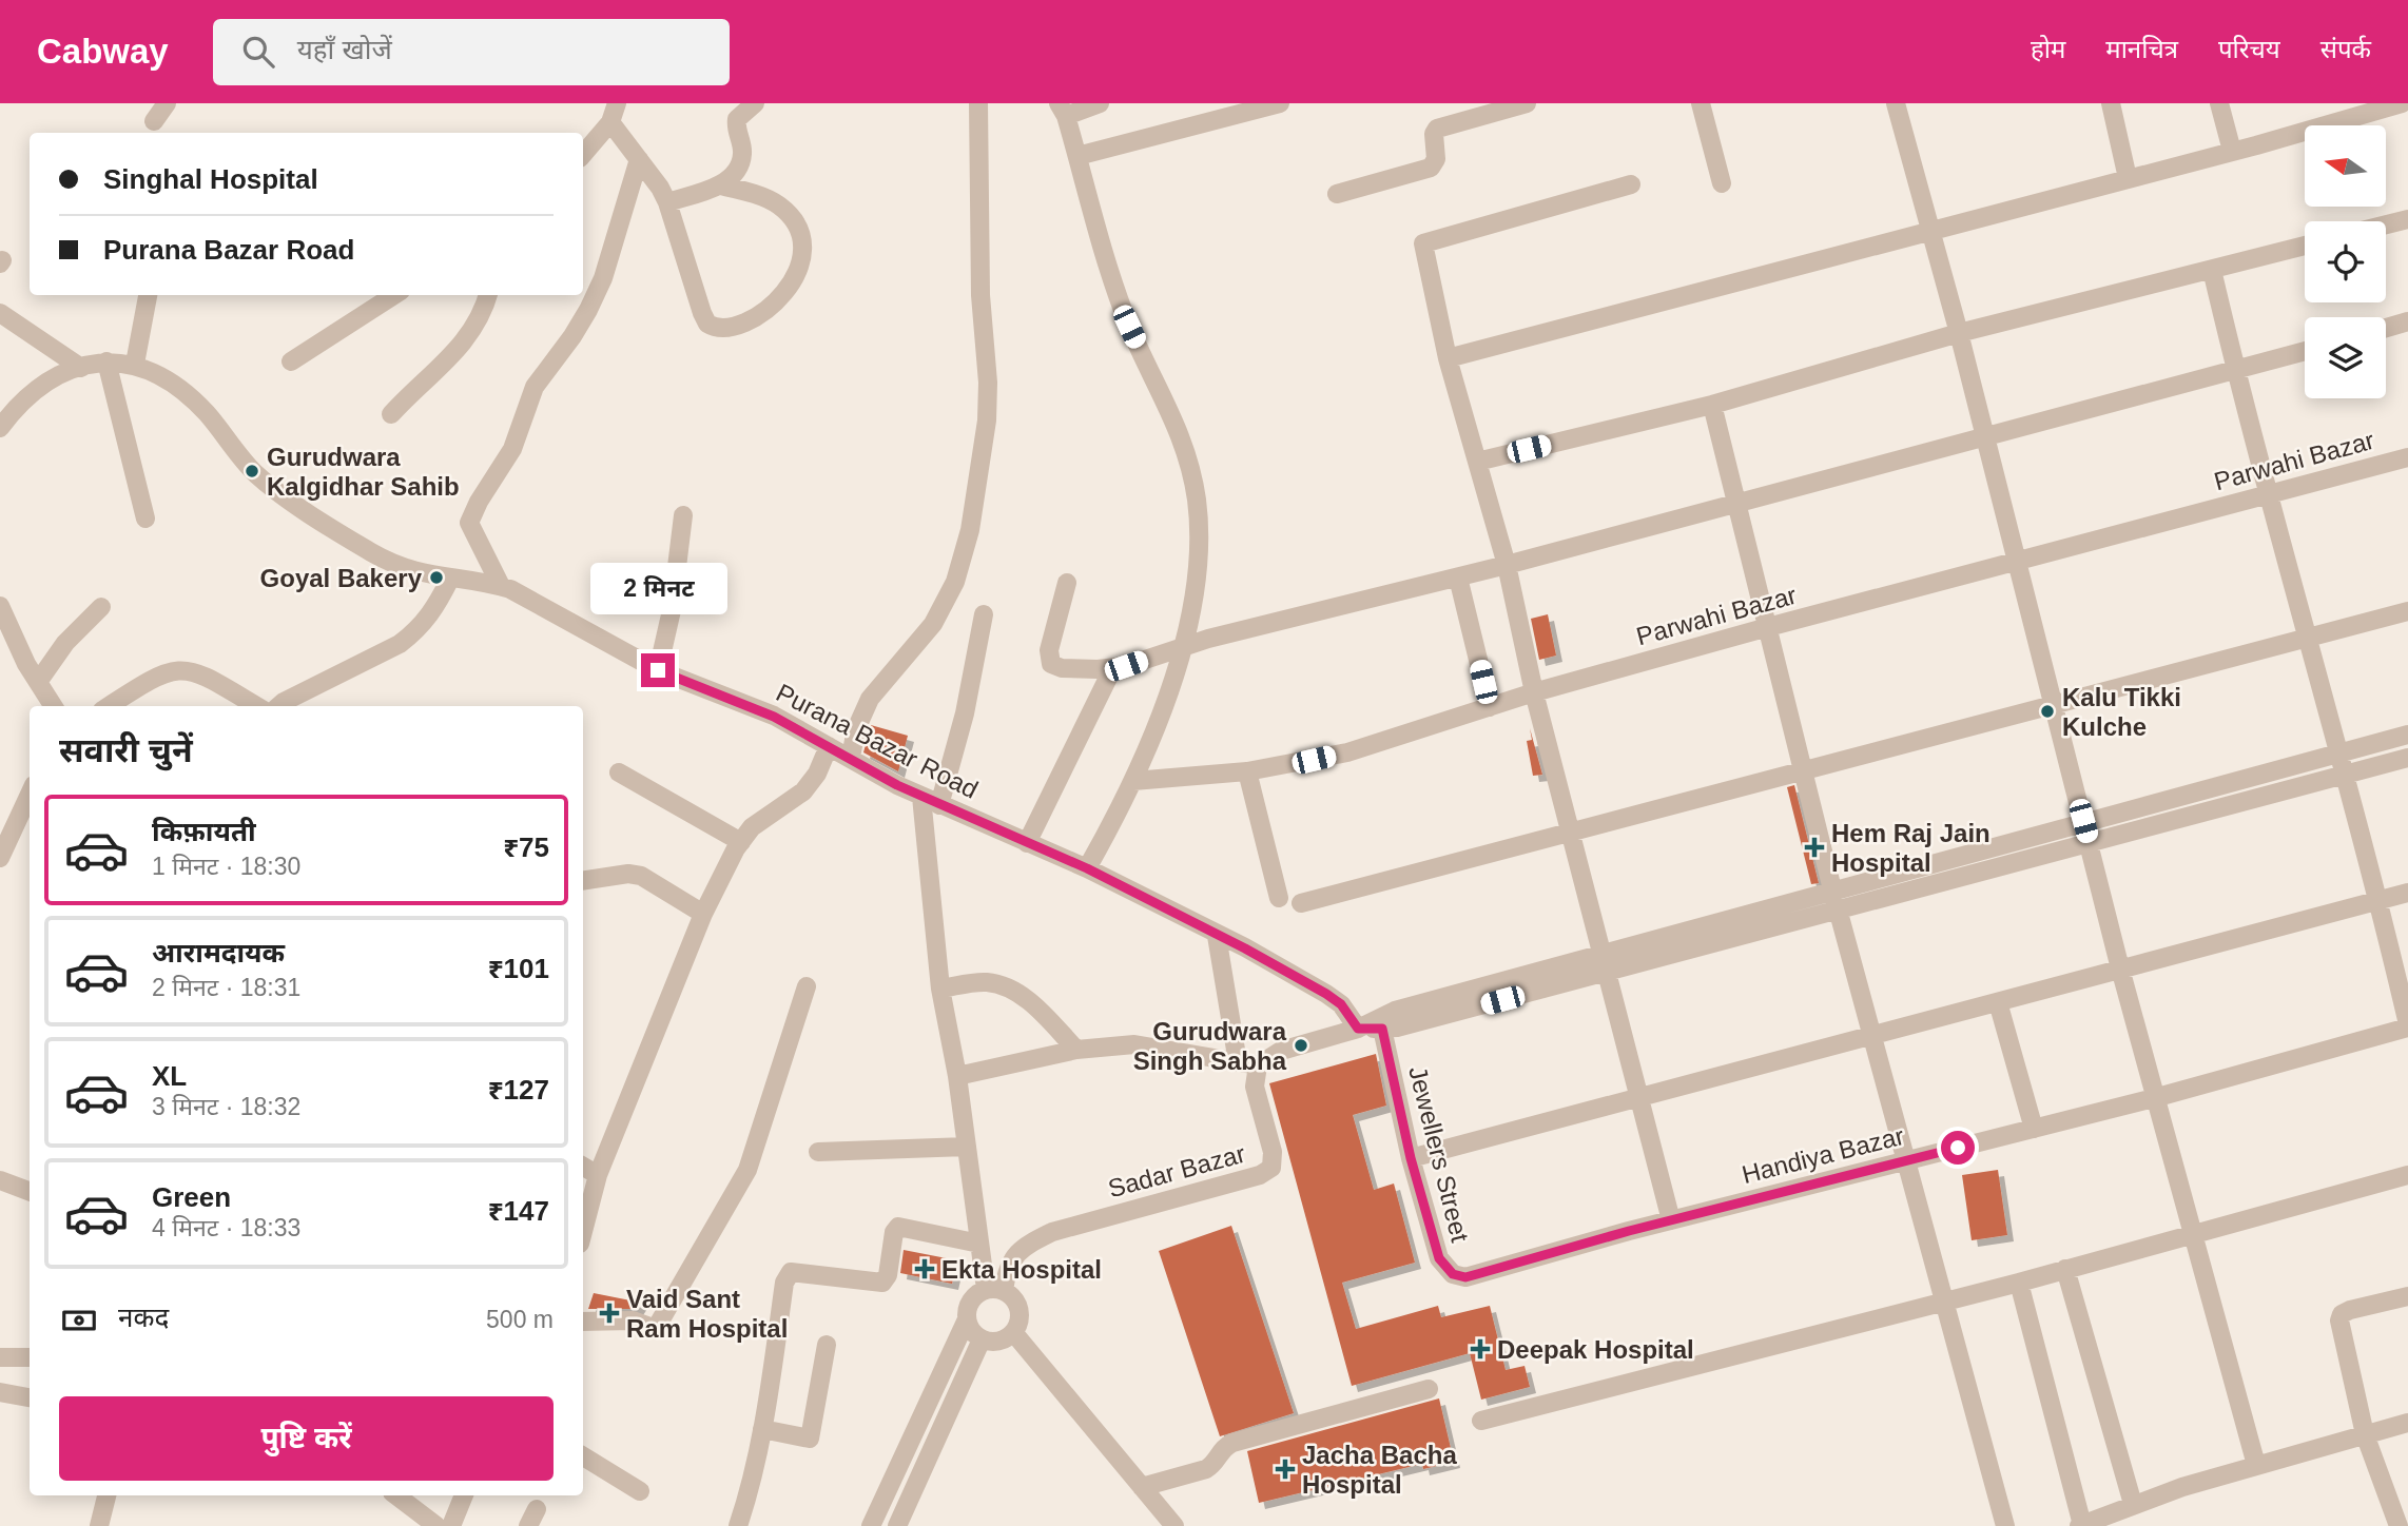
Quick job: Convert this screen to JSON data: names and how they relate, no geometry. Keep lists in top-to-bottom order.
{
  "streets": {
    "street": [
      "Parwahi Bazar",
      "Purana Bazar Road",
      "Jewellers Street",
      "Handiya Bazar",
      "Sadar Bazar"
    ]
  },
  "crossings": [
    ["Jewellers Street", "Handiya Bazar"]
  ],
  "places": {
    "other": [
      "Gurudwara Kalgidhar Sahib",
      "Goyal Bakery",
      "Kalu Tikki Kulche",
      "Gurudwara Singh Sabha"
    ],
    "health": [
      "Hem Raj Jain Hospital",
      "Ekta Hospital",
      "Vaid Sant Ram Hospital",
      "Deepak Hospital",
      "Jacha Bacha Hospital"
    ]
  },
  "north": "left",
  "page": {
    "header": "Cabway",
    "search": "यहाँ खोजें",
    "nav": [
      "होम",
      "मानचित्र",
      "परिचय",
      "संपर्क"
    ],
    "banner": ["Singhal Hospital", "Purana Bazar Road"],
    "bubble": "2 मिनट",
    "heading": "सवारी चुनें",
    "list": [
      {
        "name": "किफ़ायती",
        "note": "1 मिनट · 18:30",
        "value": "₹75"
      },
      {
        "name": "आरामदायक",
        "note": "2 मिनट · 18:31",
        "value": "₹101"
      },
      {
        "name": "XL",
        "note": "3 मिनट · 18:32",
        "value": "₹127"
      },
      {
        "name": "Green",
        "note": "4 मिनट · 18:33",
        "value": "₹147"
      }
    ],
    "pay": ["नकद", "500 m"],
    "buttons": "पुष्टि करें"
  }
}
